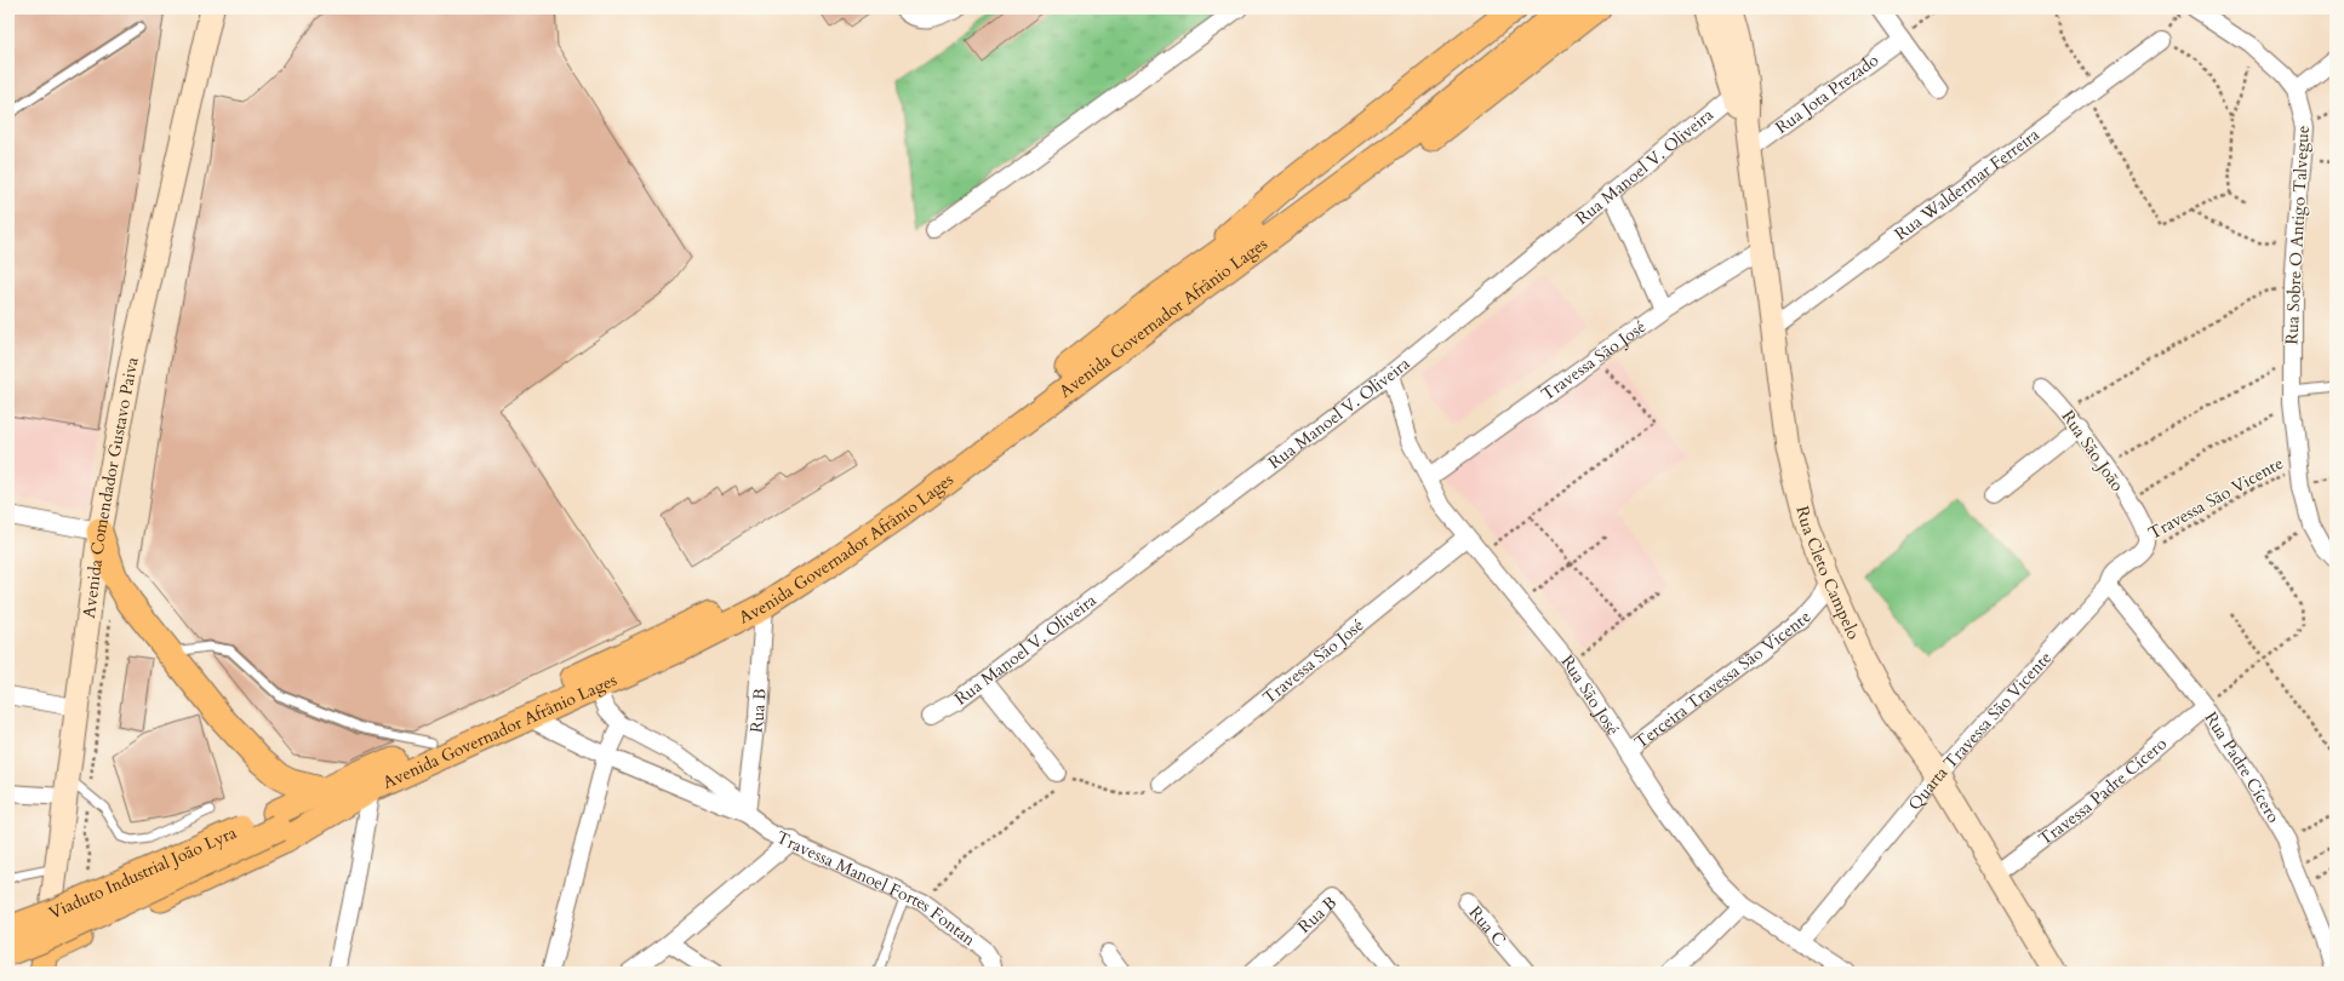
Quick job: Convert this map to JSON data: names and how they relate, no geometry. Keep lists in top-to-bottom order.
{
  "streets": {
    "main road": [
      "Avenida Governador Afrânio Lages",
      "Avenida Comendador Gustavo Paiva",
      "Rua Cleto Campelo",
      "Viaduto Industrial João Lyra"
    ],
    "street": [
      "Rua Jota Prezado",
      "Rua Manoel V. Oliveira",
      "Rua Waldermar Ferreira",
      "Rua Sobre O Antigo Talvegue",
      "Travessa São José",
      "Rua São João",
      "Terceira Travessa São Vicente",
      "Rua São José",
      "Rua B",
      "Quarta Travessa São Vicente",
      "Rua Padre Cícero",
      "Travessa Padre Cícero",
      "Travessa Manoel Fortes Fontan",
      "Rua C"
    ],
    "path": ["Travessa São Vicente"]
  },
  "crossings": [
    ["Rua Jota Prezado", "Rua Cleto Campelo"],
    ["Rua Manoel V. Oliveira", "Rua Cleto Campelo"],
    ["Rua Manoel V. Oliveira", "Rua São José"],
    ["Rua Waldermar Ferreira", "Rua Cleto Campelo"],
    ["Rua Sobre O Antigo Talvegue", "Travessa São Vicente"],
    ["Avenida Governador Afrânio Lages", "Avenida Comendador Gustavo Paiva"],
    ["Avenida Governador Afrânio Lages", "Rua B"],
    ["Avenida Governador Afrânio Lages", "Viaduto Industrial João Lyra"],
    ["Avenida Governador Afrânio Lages", "Travessa Manoel Fortes Fontan"],
    ["Travessa São José", "Rua Cleto Campelo"],
    ["Travessa São José", "Rua São José"],
    ["Rua São João", "Travessa São Vicente"],
    ["Rua São João", "Quarta Travessa São Vicente"],
    ["Travessa São Vicente", "Quarta Travessa São Vicente"],
    ["Rua Cleto Campelo", "Terceira Travessa São Vicente"],
    ["Rua Cleto Campelo", "Quarta Travessa São Vicente"],
    ["Rua Cleto Campelo", "Travessa Padre Cícero"],
    ["Terceira Travessa São Vicente", "Rua São José"],
    ["Rua São José", "Quarta Travessa São Vicente"],
    ["Rua B", "Travessa Manoel Fortes Fontan"],
    ["Quarta Travessa São Vicente", "Rua Padre Cícero"],
    ["Rua Padre Cícero", "Travessa Padre Cícero"]
  ]
}
